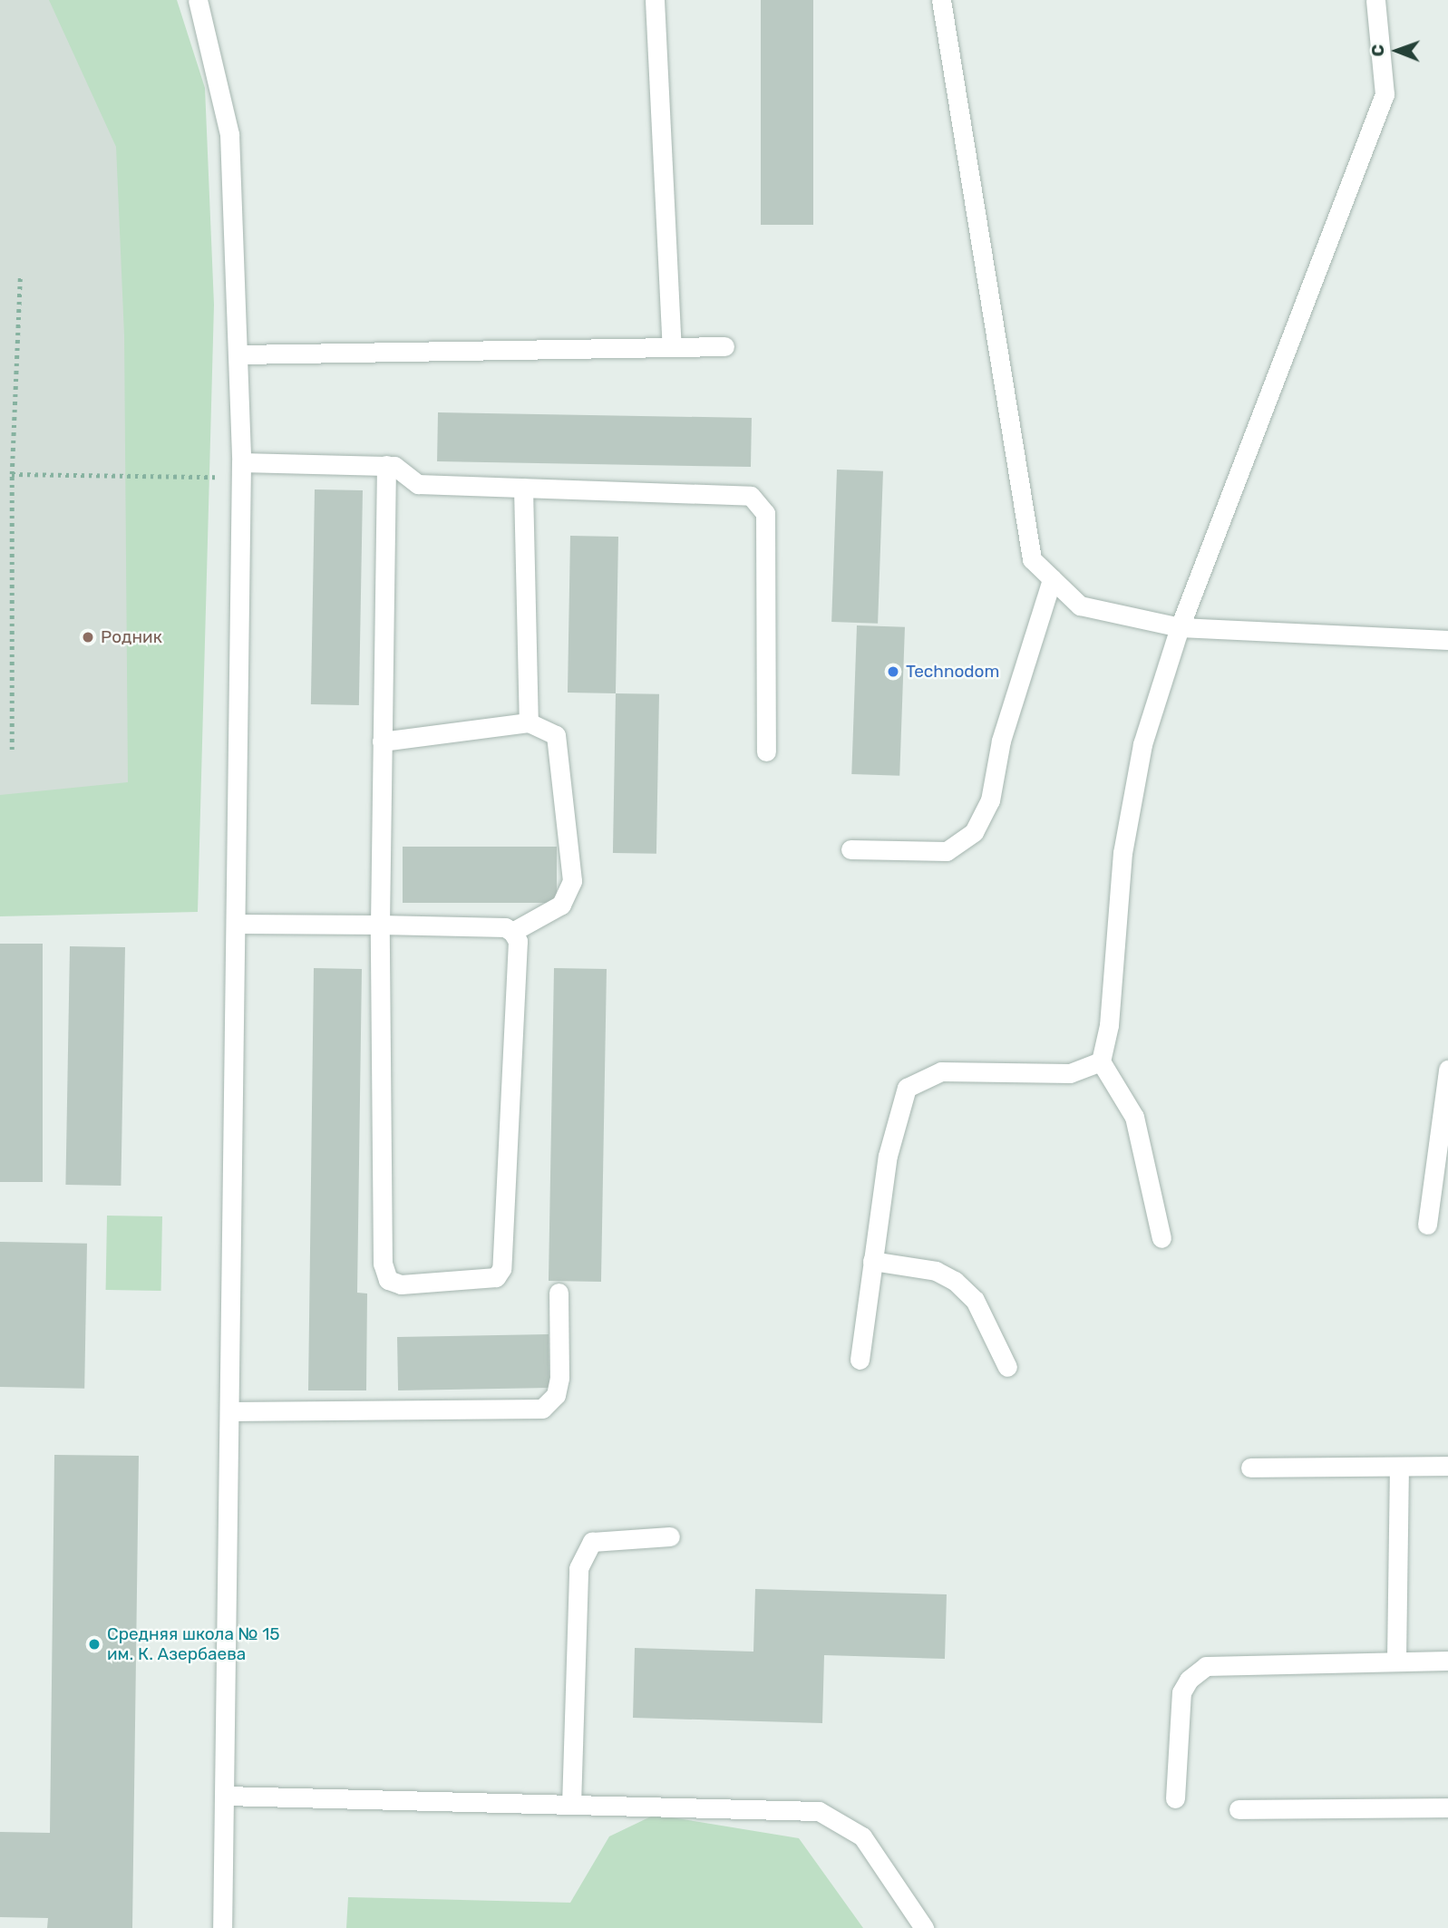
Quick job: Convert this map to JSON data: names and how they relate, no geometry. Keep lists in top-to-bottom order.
{
  "places": ["Родник", "Technodom", "Средняя школа № 15 им. К. Азербаева"],
  "north": "left"
}
